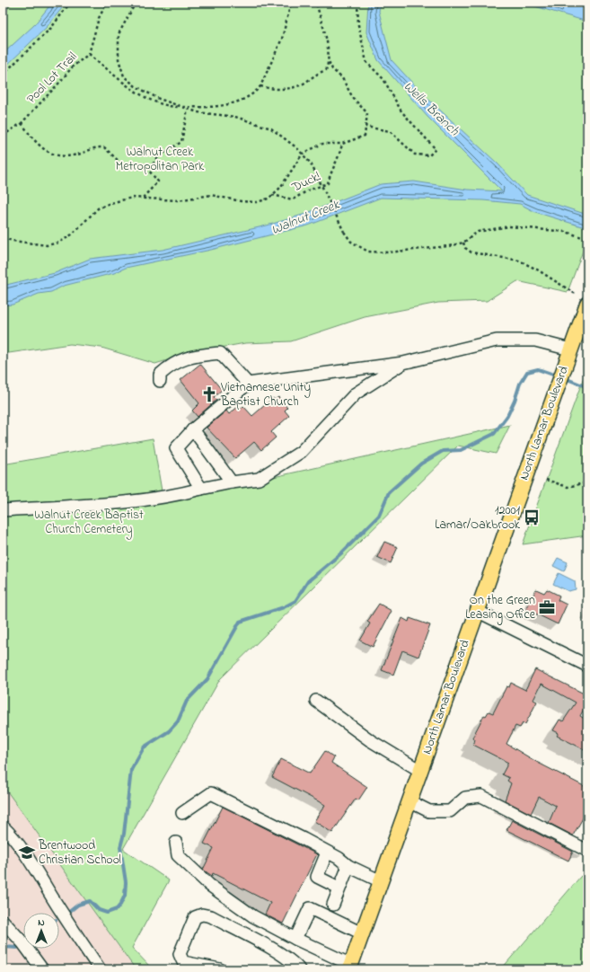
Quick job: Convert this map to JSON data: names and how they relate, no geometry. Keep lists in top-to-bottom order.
{
  "streets": {
    "main road": ["North Lamar Boulevard"],
    "path": ["Pool Lot Trail", "Duck!"]
  },
  "water": ["Wells Branch", "Walnut Creek"],
  "parks": ["Walnut Creek Metropolitan Park", "Walnut Creek Baptist Church Cemetery"],
  "places": {
    "church": ["Vietnamese Unity Baptist Church"],
    "bus stop": ["12001 Lamar/Oakbrook"],
    "office": ["On the Green Leasing Office"],
    "school or university": ["Brentwood Christian School"]
  },
  "north": "top"
}
